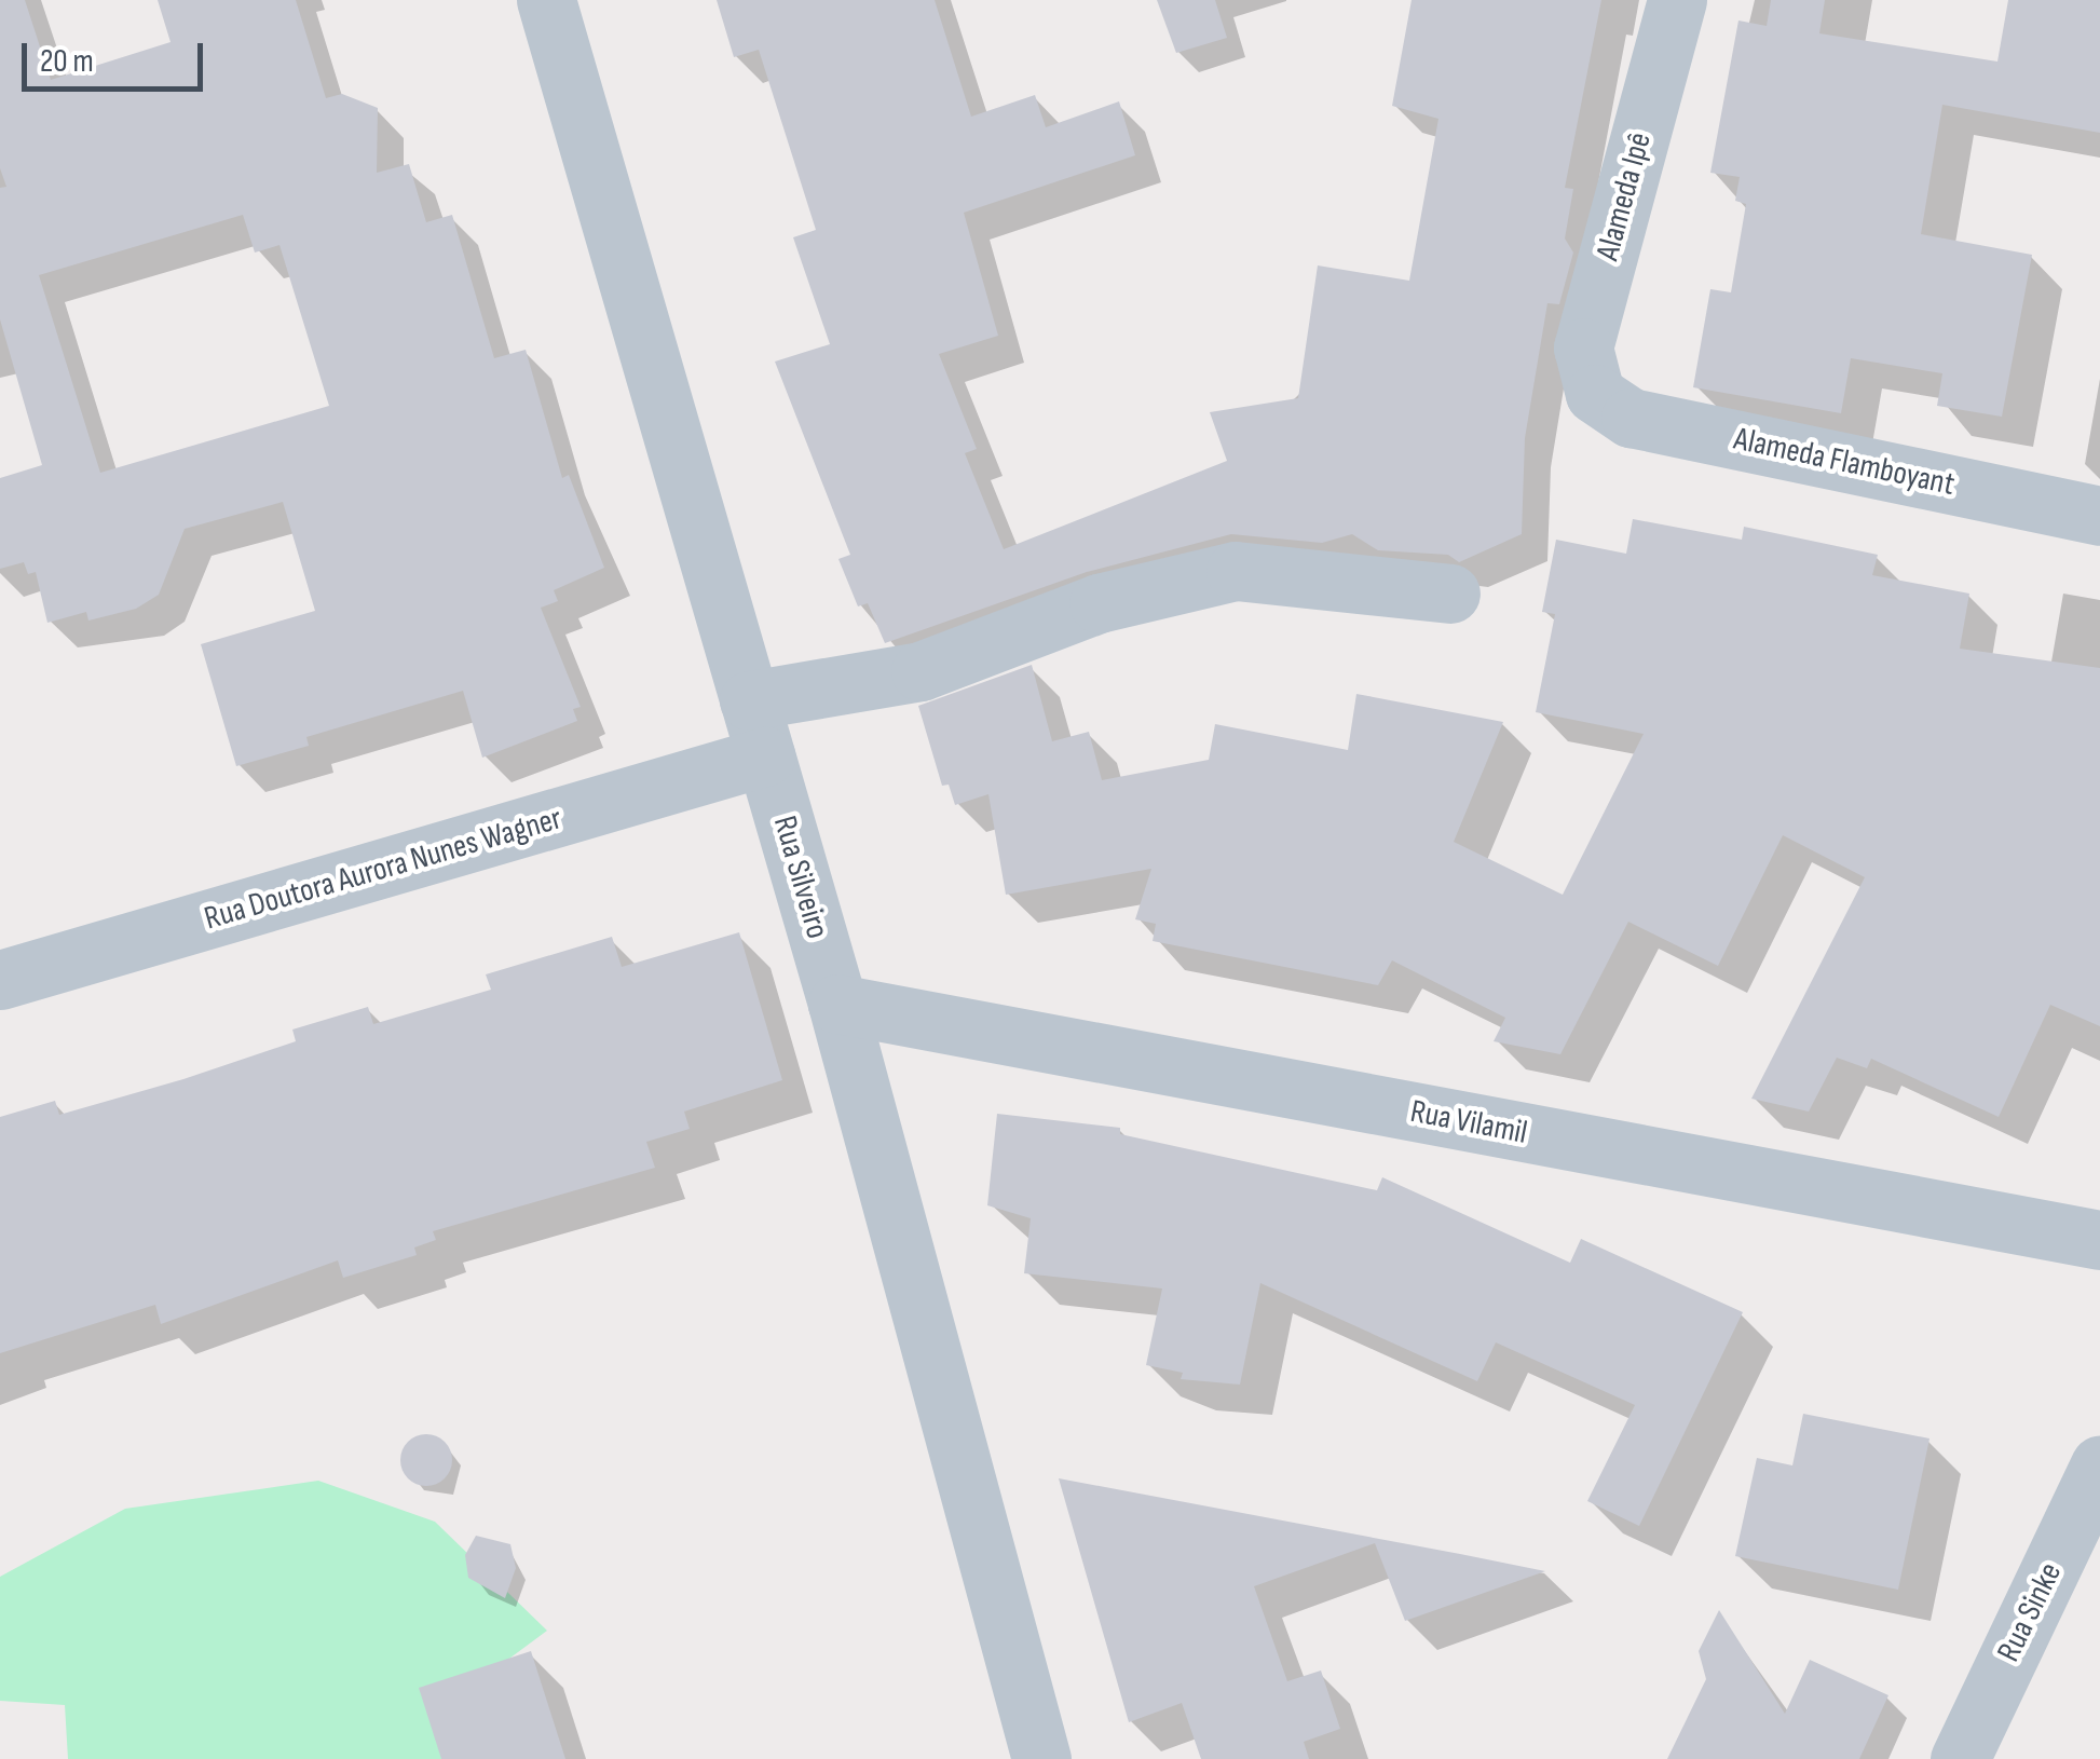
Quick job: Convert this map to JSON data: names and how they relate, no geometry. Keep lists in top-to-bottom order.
{
  "streets": {
    "street": [
      "Alameda Ipê",
      "Alameda Flamboyant",
      "Rua Doutora Aurora Nunes Wagner",
      "Rua Silveiro",
      "Rua Vilamil",
      "Rua Sinke"
    ]
  },
  "crossings": [
    ["Alameda Ipê", "Alameda Flamboyant"],
    ["Rua Doutora Aurora Nunes Wagner", "Rua Silveiro"],
    ["Rua Silveiro", "Rua Vilamil"]
  ],
  "scale_bar": "20 m"
}
